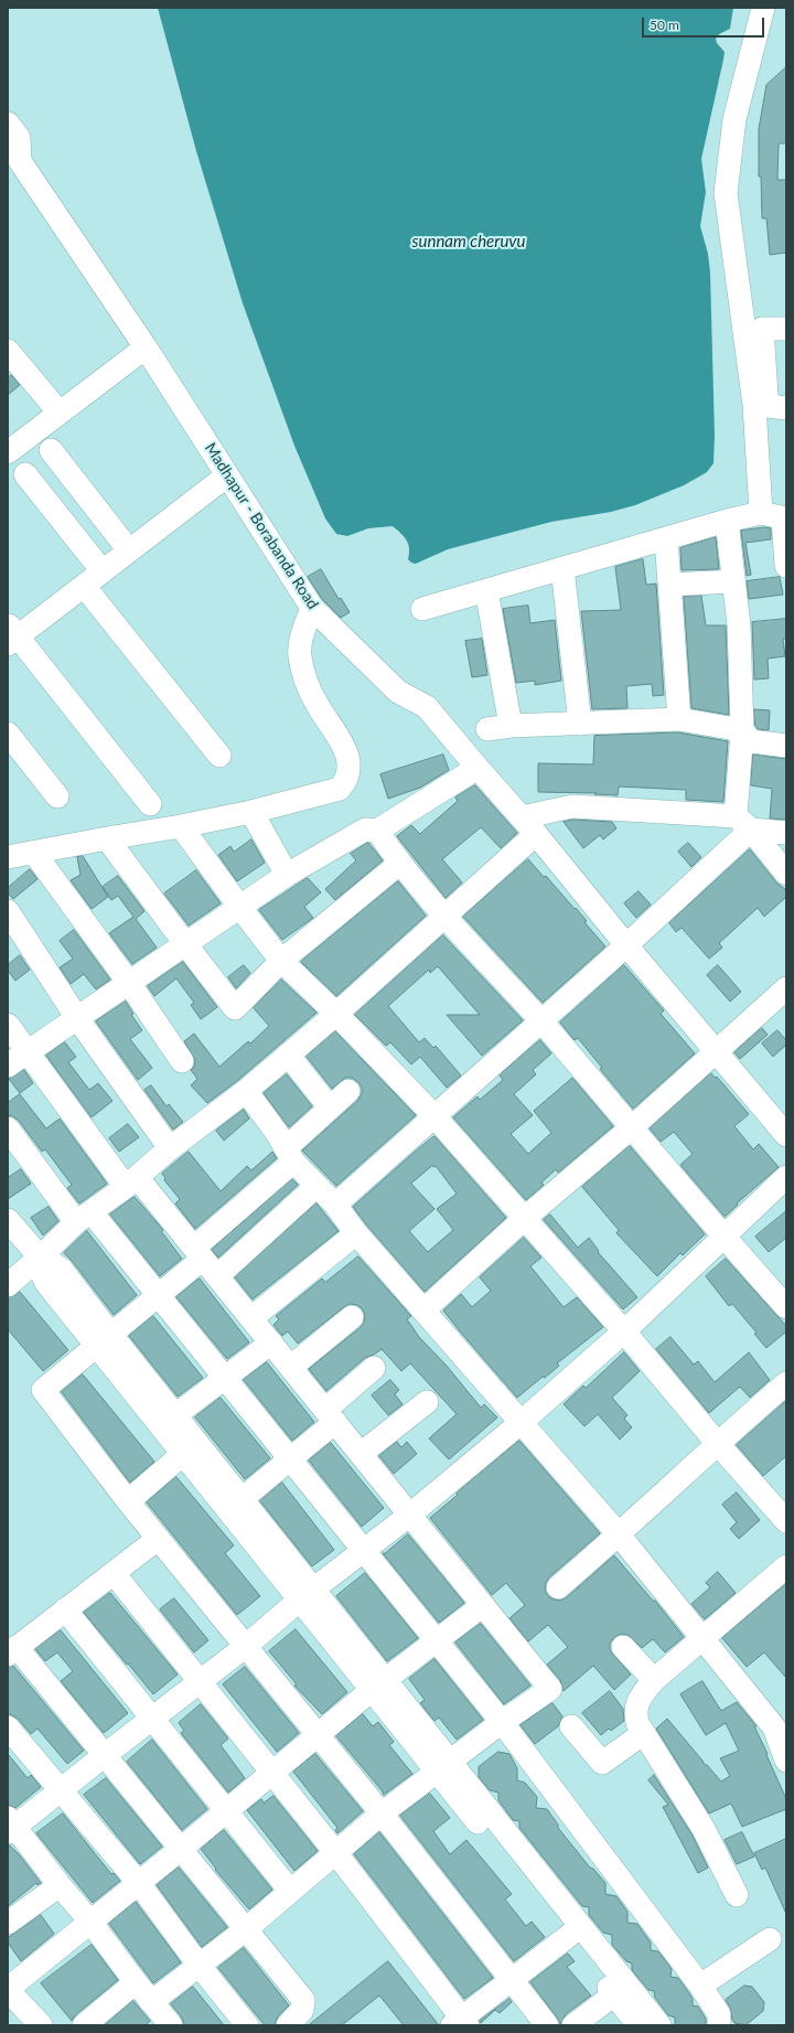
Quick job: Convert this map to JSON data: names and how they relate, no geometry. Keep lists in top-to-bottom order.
{
  "streets": {
    "street": ["Madhapur - Borabanda Road"]
  },
  "water": ["sunnam cheruvu"],
  "scale_bar": "50 m"
}
